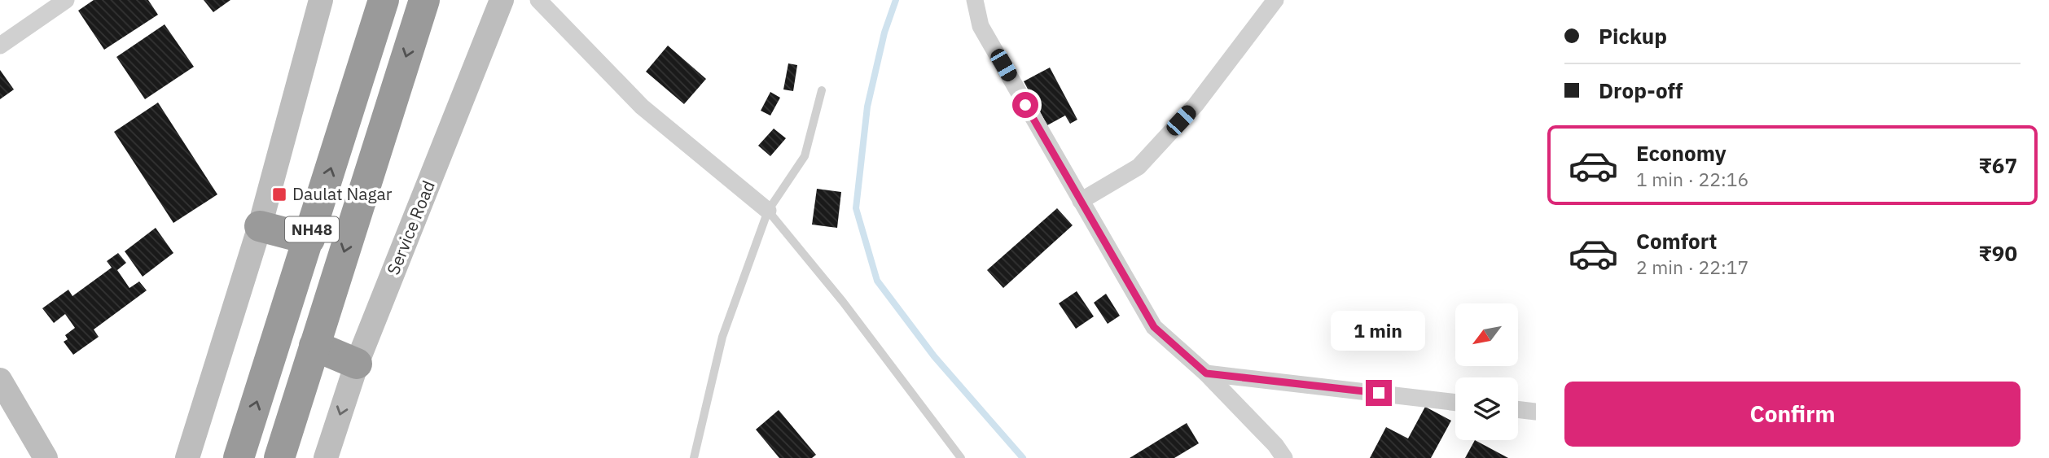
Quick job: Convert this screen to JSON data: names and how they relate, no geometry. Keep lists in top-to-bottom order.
{
  "streets": {
    "highway": ["NH48"],
    "street": ["Service Road"]
  },
  "places": {
    "transit": ["Daulat Nagar"]
  },
  "north": "bottom left",
  "page": {
    "banner": ["Pickup", "Drop-off"],
    "list": [
      {
        "name": "Economy",
        "note": "1 min · 22:16",
        "value": "₹67"
      },
      {
        "name": "Comfort",
        "note": "2 min · 22:17",
        "value": "₹90"
      }
    ],
    "bubble": "1 min",
    "buttons": "Confirm"
  }
}
